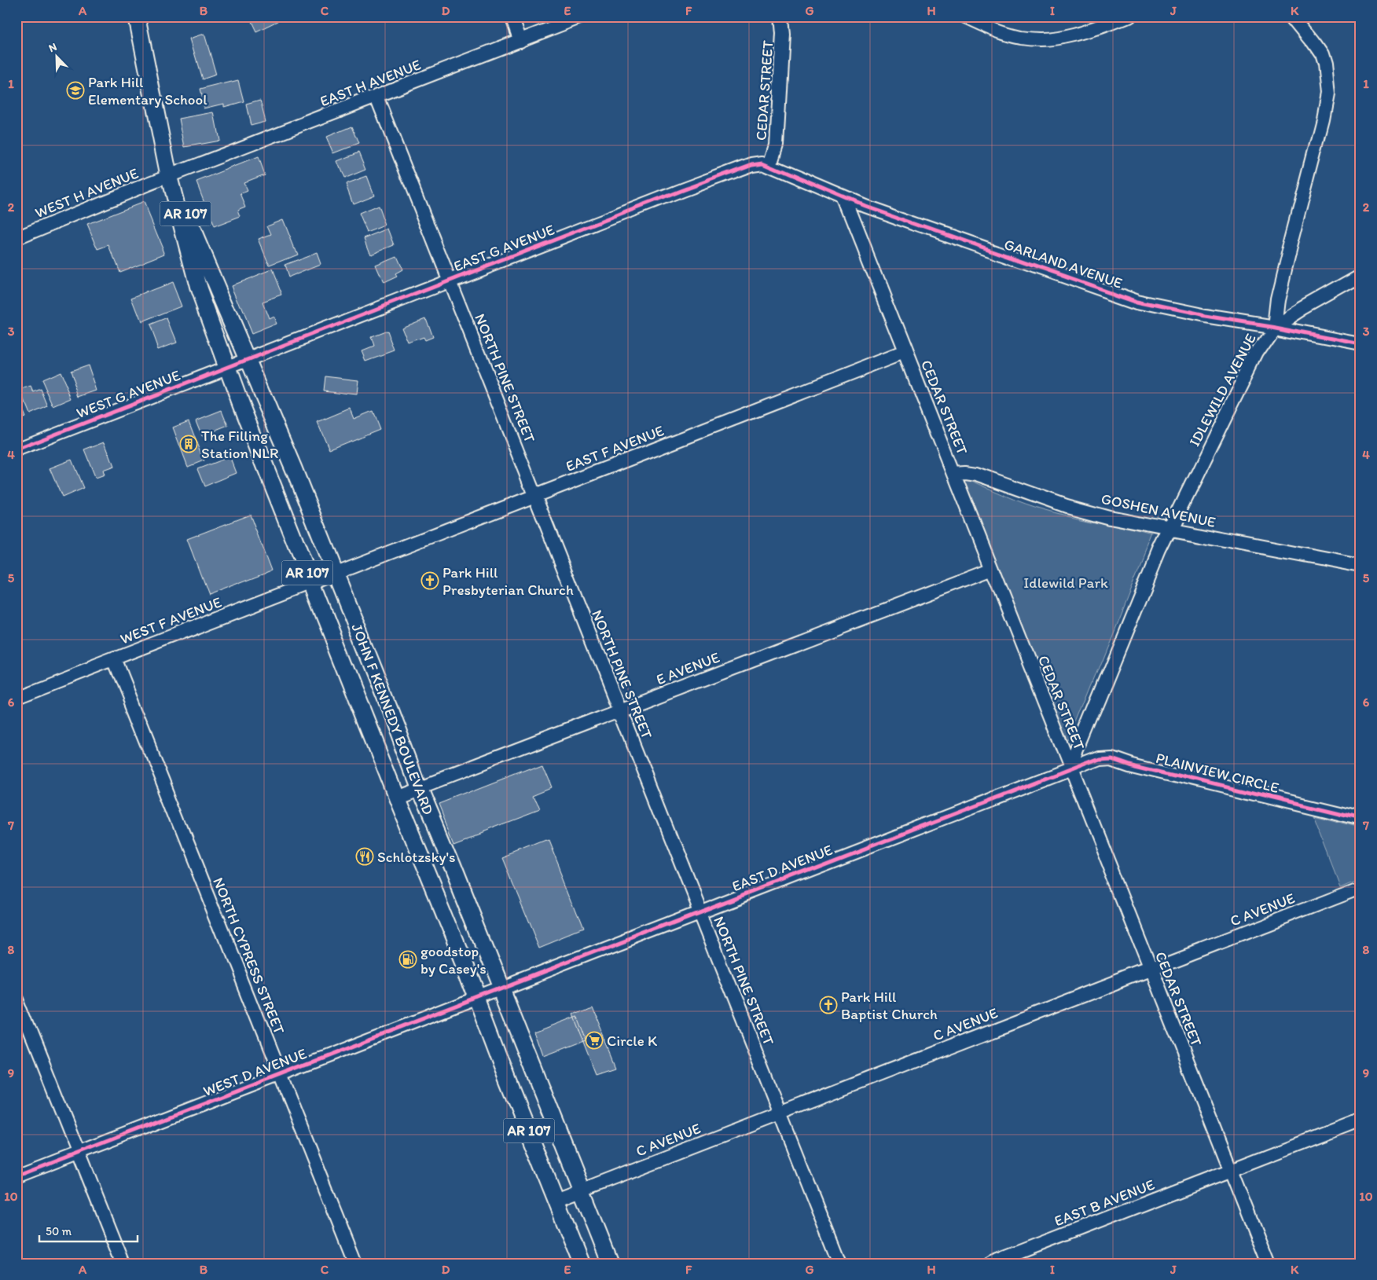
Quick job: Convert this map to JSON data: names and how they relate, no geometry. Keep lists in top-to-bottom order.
{
  "streets": {
    "main road": ["AR 107", "JOHN F KENNEDY BOULEVARD"],
    "street": [
      "EAST H AVENUE",
      "CEDAR STREET",
      "WEST H AVENUE",
      "EAST G AVENUE",
      "GARLAND AVENUE",
      "NORTH PINE STREET",
      "IDLEWILD AVENUE",
      "WEST G AVENUE",
      "EAST F AVENUE",
      "GOSHEN AVENUE",
      "WEST F AVENUE",
      "E AVENUE",
      "PLAINVIEW CIRCLE",
      "EAST D AVENUE",
      "C AVENUE",
      "NORTH CYPRESS STREET",
      "WEST D AVENUE",
      "EAST B AVENUE"
    ]
  },
  "crossings": [
    ["EAST H AVENUE", "WEST H AVENUE"],
    ["EAST H AVENUE", "NORTH PINE STREET"],
    ["EAST H AVENUE", "JOHN F KENNEDY BOULEVARD"],
    ["CEDAR STREET", "EAST G AVENUE"],
    ["CEDAR STREET", "GARLAND AVENUE"],
    ["CEDAR STREET", "IDLEWILD AVENUE"],
    ["CEDAR STREET", "EAST F AVENUE"],
    ["CEDAR STREET", "GOSHEN AVENUE"],
    ["CEDAR STREET", "E AVENUE"],
    ["CEDAR STREET", "PLAINVIEW CIRCLE"],
    ["CEDAR STREET", "EAST D AVENUE"],
    ["CEDAR STREET", "C AVENUE"],
    ["CEDAR STREET", "EAST B AVENUE"],
    ["WEST H AVENUE", "JOHN F KENNEDY BOULEVARD"],
    ["EAST G AVENUE", "GARLAND AVENUE"],
    ["EAST G AVENUE", "NORTH PINE STREET"],
    ["EAST G AVENUE", "WEST G AVENUE"],
    ["EAST G AVENUE", "JOHN F KENNEDY BOULEVARD"],
    ["GARLAND AVENUE", "IDLEWILD AVENUE"],
    ["NORTH PINE STREET", "EAST F AVENUE"],
    ["NORTH PINE STREET", "E AVENUE"],
    ["NORTH PINE STREET", "EAST D AVENUE"],
    ["NORTH PINE STREET", "C AVENUE"],
    ["IDLEWILD AVENUE", "GOSHEN AVENUE"],
    ["IDLEWILD AVENUE", "PLAINVIEW CIRCLE"],
    ["IDLEWILD AVENUE", "EAST D AVENUE"],
    ["WEST G AVENUE", "JOHN F KENNEDY BOULEVARD"],
    ["EAST F AVENUE", "WEST F AVENUE"],
    ["EAST F AVENUE", "JOHN F KENNEDY BOULEVARD"],
    ["WEST F AVENUE", "JOHN F KENNEDY BOULEVARD"],
    ["WEST F AVENUE", "NORTH CYPRESS STREET"],
    ["E AVENUE", "JOHN F KENNEDY BOULEVARD"],
    ["JOHN F KENNEDY BOULEVARD", "EAST D AVENUE"],
    ["JOHN F KENNEDY BOULEVARD", "C AVENUE"],
    ["JOHN F KENNEDY BOULEVARD", "WEST D AVENUE"],
    ["PLAINVIEW CIRCLE", "EAST D AVENUE"],
    ["EAST D AVENUE", "WEST D AVENUE"],
    ["NORTH CYPRESS STREET", "WEST D AVENUE"]
  ],
  "parks": ["Idlewild Park"],
  "places": {
    "school or university": ["Park Hill Elementary School"],
    "building": ["The Filling Station NLR"],
    "church": ["Park Hill Presbyterian Church", "Park Hill Baptist Church"],
    "restaurant": ["Schlotzsky's"],
    "fuel station": ["goodstop by Casey's"],
    "supermarket": ["Circle K"]
  },
  "scale_bar": "50 m",
  "north": "top left",
  "grid": {
    "columns": [
      "A",
      "B",
      "C",
      "D",
      "E",
      "F",
      "G",
      "H",
      "I",
      "J",
      "K"
    ],
    "rows": [
      "1",
      "2",
      "3",
      "4",
      "5",
      "6",
      "7",
      "8",
      "9",
      "10"
    ]
  }
}
